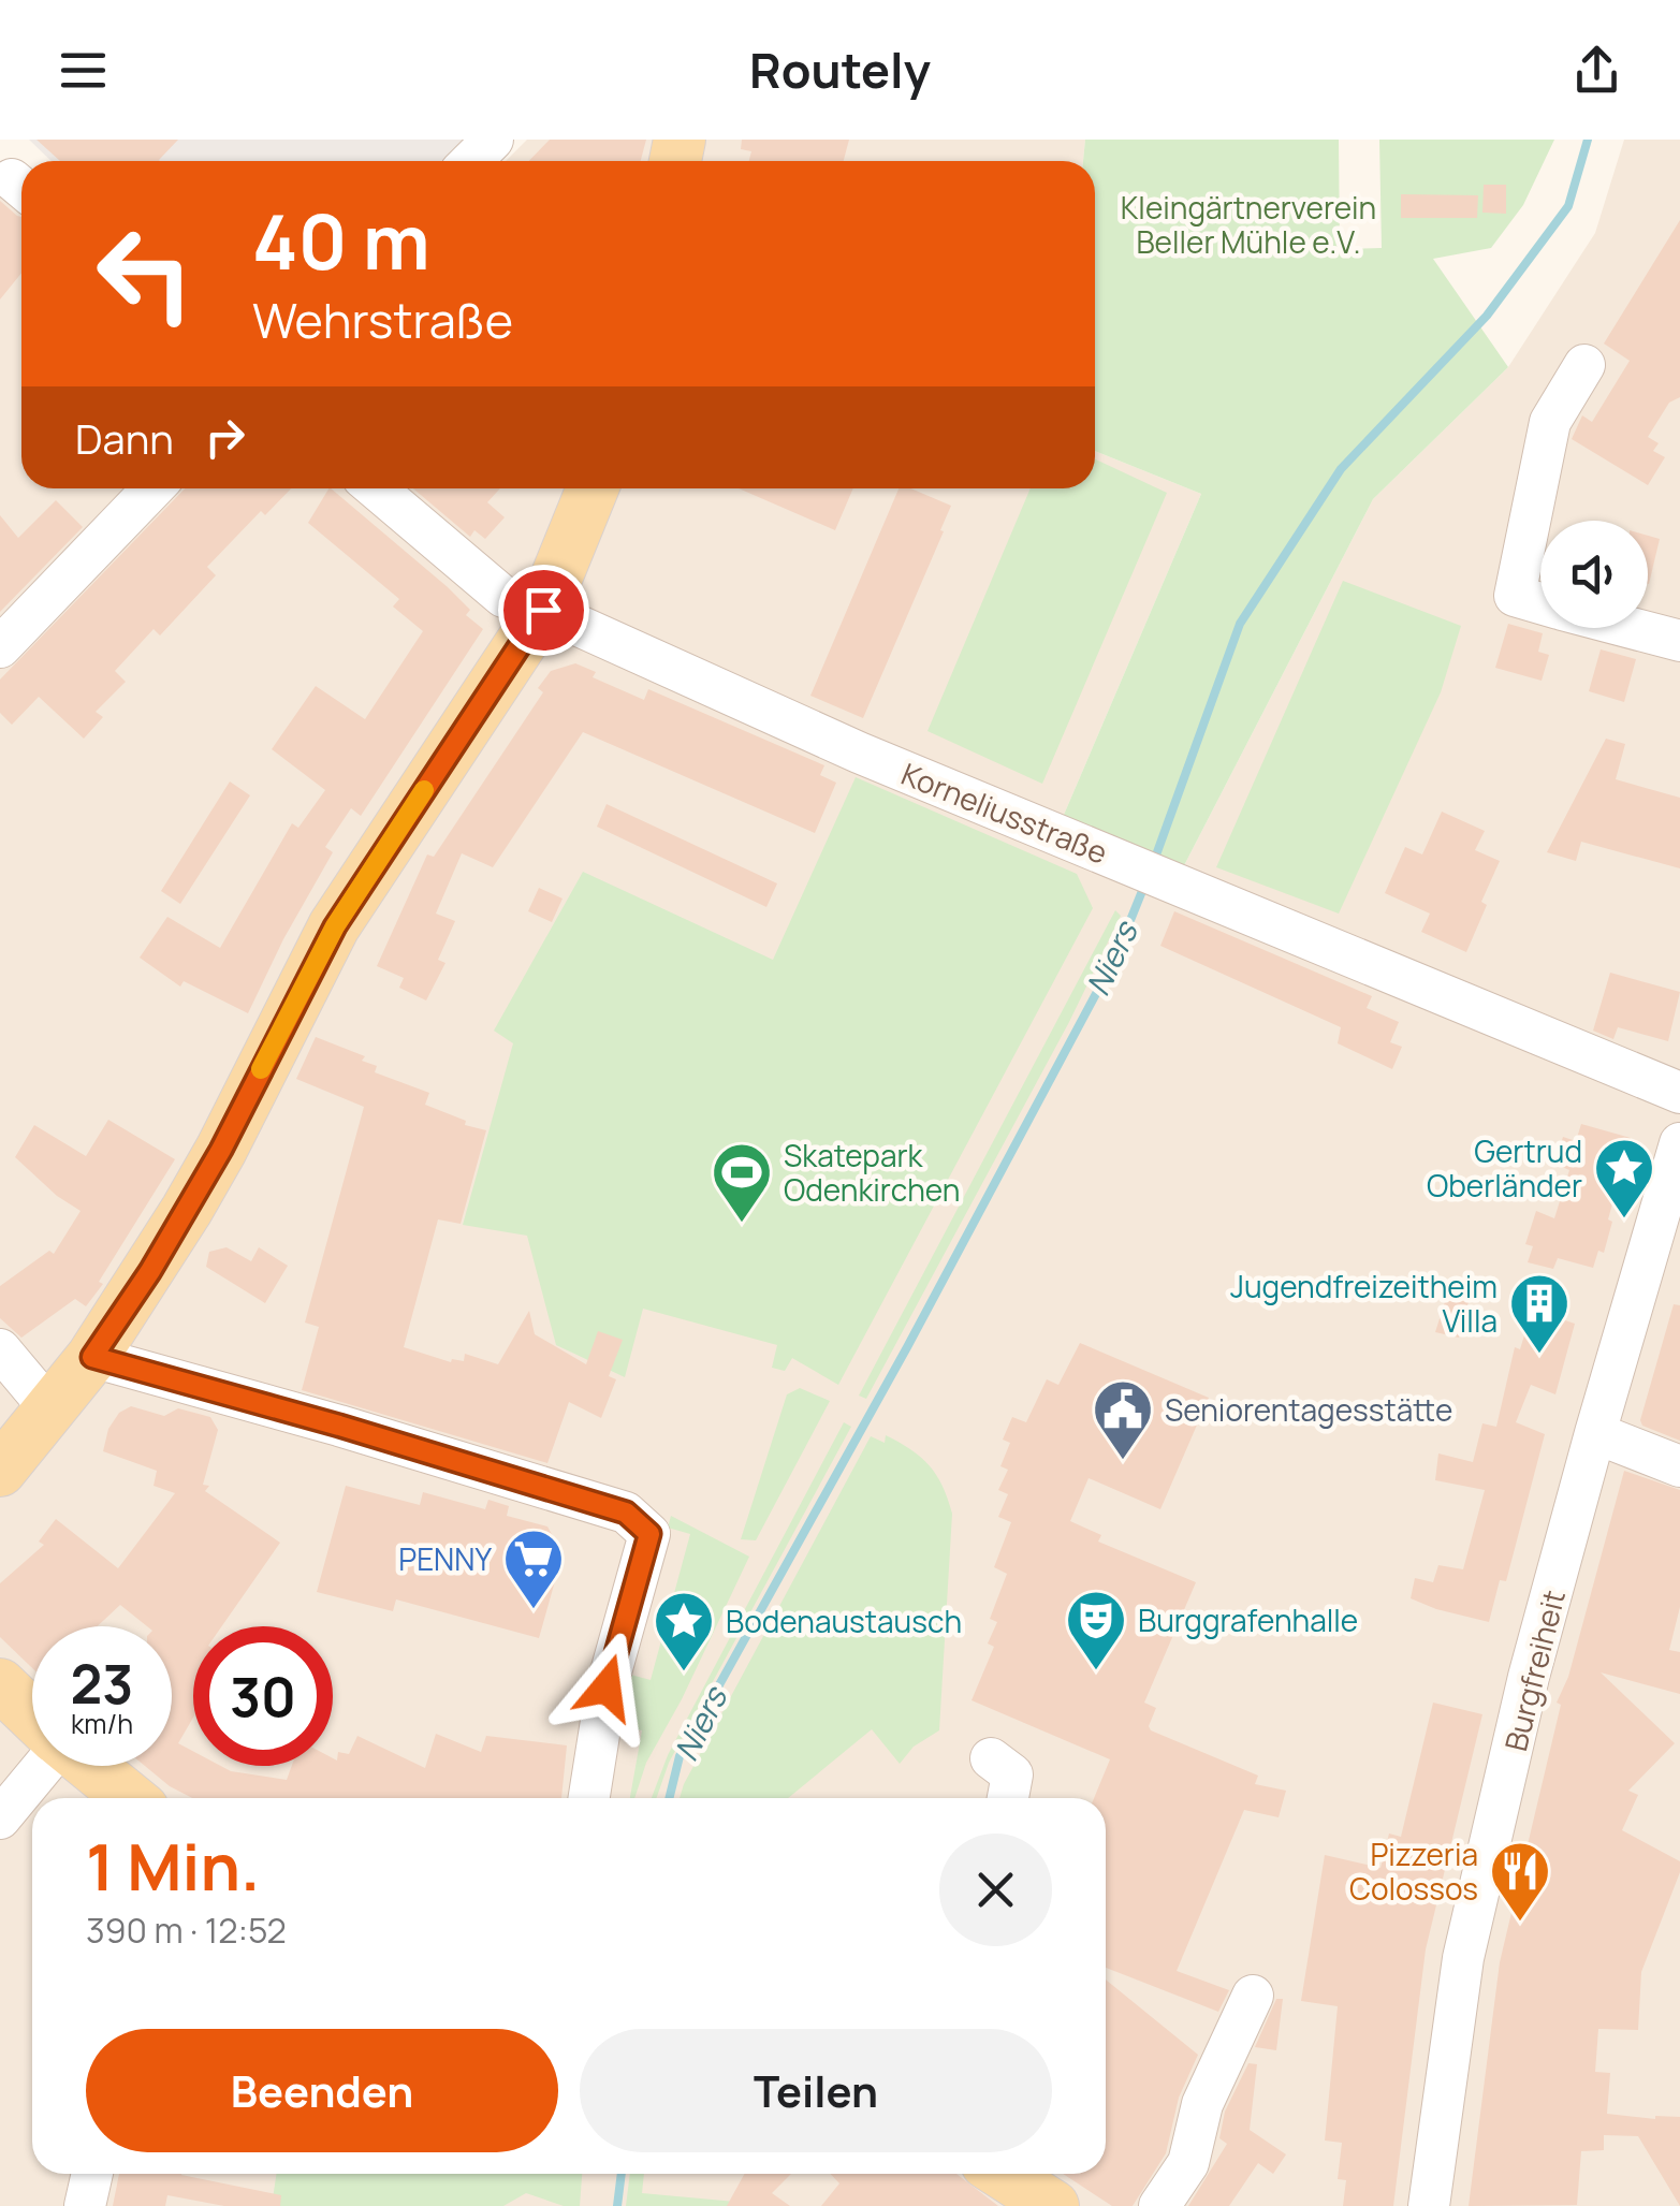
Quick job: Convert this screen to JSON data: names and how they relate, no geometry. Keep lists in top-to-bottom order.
{
  "streets": {
    "street": ["Korneliusstraße", "Burgfreiheit"]
  },
  "water": ["Niers"],
  "parks": ["Kleingärtnerverein Beller Mühle e.V."],
  "places": {
    "place": ["Gertrud Oberländer", "Bodenaustausch"],
    "sports": ["Skatepark Odenkirchen"],
    "building": ["Jugendfreizeitheim Villa"],
    "public building": ["Seniorentagesstätte"],
    "supermarket": ["PENNY"],
    "theatre": ["Burggrafenhalle"],
    "restaurant": ["Pizzeria Colossos"]
  },
  "page": {
    "header": "Routely",
    "turn": ["40 m", "Wehrstraße"],
    "then": "Dann",
    "speed": "23 km/h",
    "limit": "30",
    "heading": ["1 Min.", "390 m · 12:52"],
    "buttons": ["Beenden", "Teilen"]
  }
}
